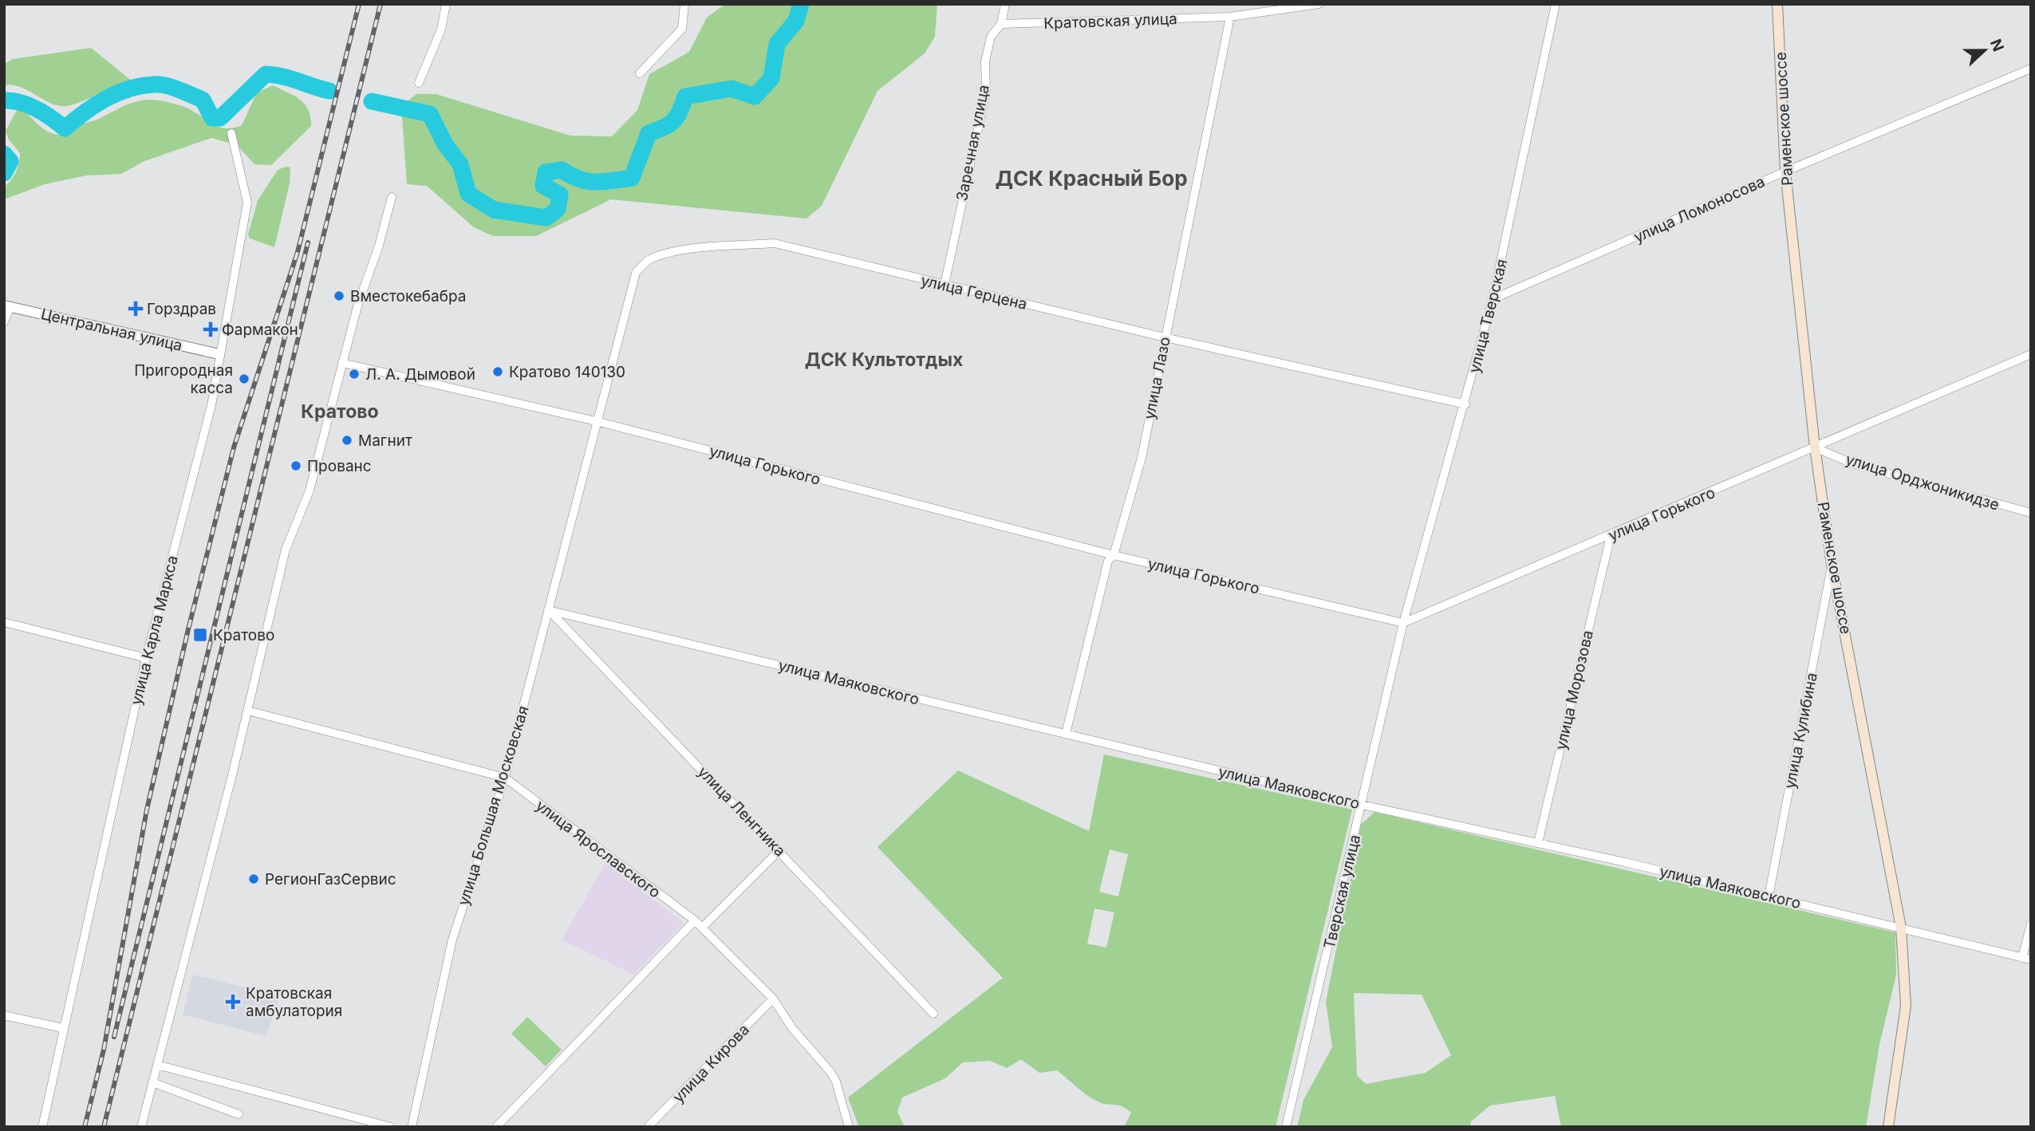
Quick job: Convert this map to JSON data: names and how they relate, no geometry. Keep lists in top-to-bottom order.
{
  "streets": {
    "main road": ["Раменское шоссе"],
    "street": [
      "Кратовская улица",
      "Заречная улица",
      "улица Ломоносова",
      "улица Герцена",
      "улица Тверская",
      "Центральная улица",
      "улица Лазо",
      "улица Горького",
      "улица Орджоникидзе",
      "улица Карла Маркса",
      "улица Маяковского",
      "улица Морозова",
      "улица Кулибина",
      "улица Большая Московская",
      "улица Ленгника",
      "улица Ярославского",
      "Тверская улица",
      "улица Кирова"
    ]
  },
  "crossings": [
    ["Кратовская улица", "Заречная улица"],
    ["Кратовская улица", "улица Лазо"],
    ["Раменское шоссе", "улица Ломоносова"],
    ["Раменское шоссе", "улица Горького"],
    ["Раменское шоссе", "улица Орджоникидзе"],
    ["Раменское шоссе", "улица Маяковского"],
    ["Раменское шоссе", "улица Кулибина"],
    ["Заречная улица", "улица Герцена"],
    ["улица Ломоносова", "улица Тверская"],
    ["улица Герцена", "улица Тверская"],
    ["улица Герцена", "улица Лазо"],
    ["улица Герцена", "улица Горького"],
    ["улица Герцена", "улица Большая Московская"],
    ["улица Тверская", "улица Горького"],
    ["улица Тверская", "Тверская улица"],
    ["Центральная улица", "улица Карла Маркса"],
    ["улица Лазо", "улица Горького"],
    ["улица Лазо", "улица Маяковского"],
    ["улица Горького", "улица Орджоникидзе"],
    ["улица Горького", "улица Морозова"],
    ["улица Горького", "улица Большая Московская"],
    ["улица Горького", "Тверская улица"],
    ["улица Маяковского", "улица Морозова"],
    ["улица Маяковского", "улица Кулибина"],
    ["улица Маяковского", "улица Большая Московская"],
    ["улица Маяковского", "улица Ленгника"],
    ["улица Маяковского", "Тверская улица"],
    ["улица Большая Московская", "улица Ленгника"],
    ["улица Большая Московская", "улица Ярославского"],
    ["улица Ярославского", "улица Кирова"]
  ],
  "districts": ["ДСК Красный Бор", "ДСК Культотдых", "Кратово"],
  "places": {
    "other": [
      "Вместокебабра",
      "Кратово 140130",
      "Л. А. Дымовой",
      "Пригородная касса",
      "Магнит",
      "Прованс",
      "РегионГазСервис"
    ],
    "health": ["Горздрав", "Фармакон", "Кратовская амбулатория"],
    "transit": ["Кратово"]
  },
  "north": "right"
}
